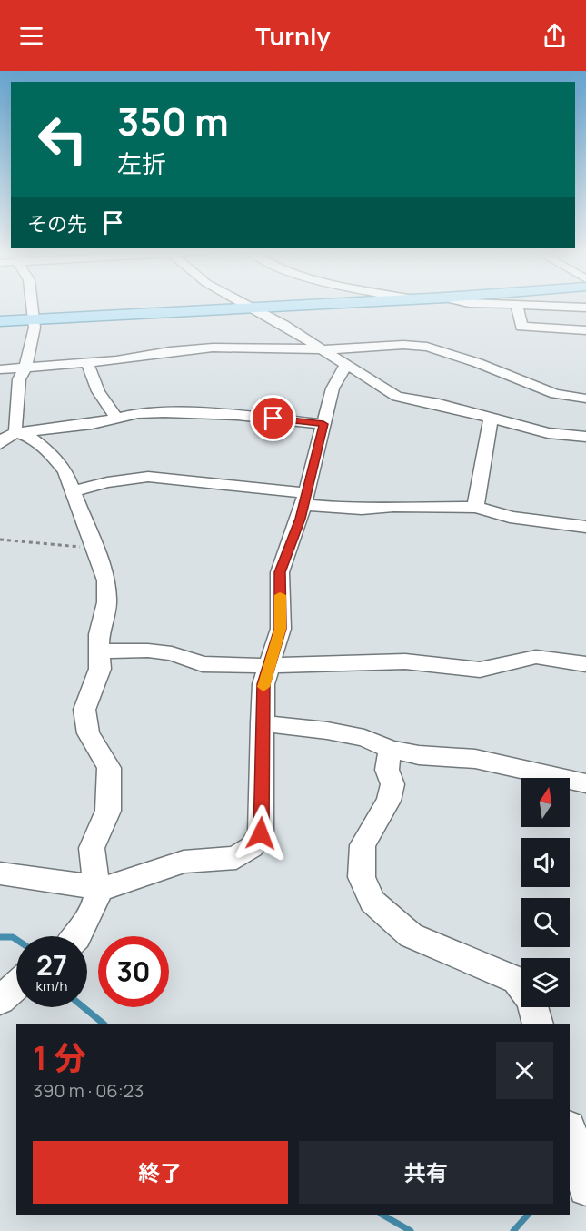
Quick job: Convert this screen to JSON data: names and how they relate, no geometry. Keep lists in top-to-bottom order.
{
  "north": "top",
  "page": {
    "header": "Turnly",
    "turn": ["350 m", "左折"],
    "then": "その先",
    "speed": "27 km/h",
    "limit": "30",
    "heading": ["1 分", "390 m · 06:23"],
    "buttons": ["終了", "共有"]
  }
}
